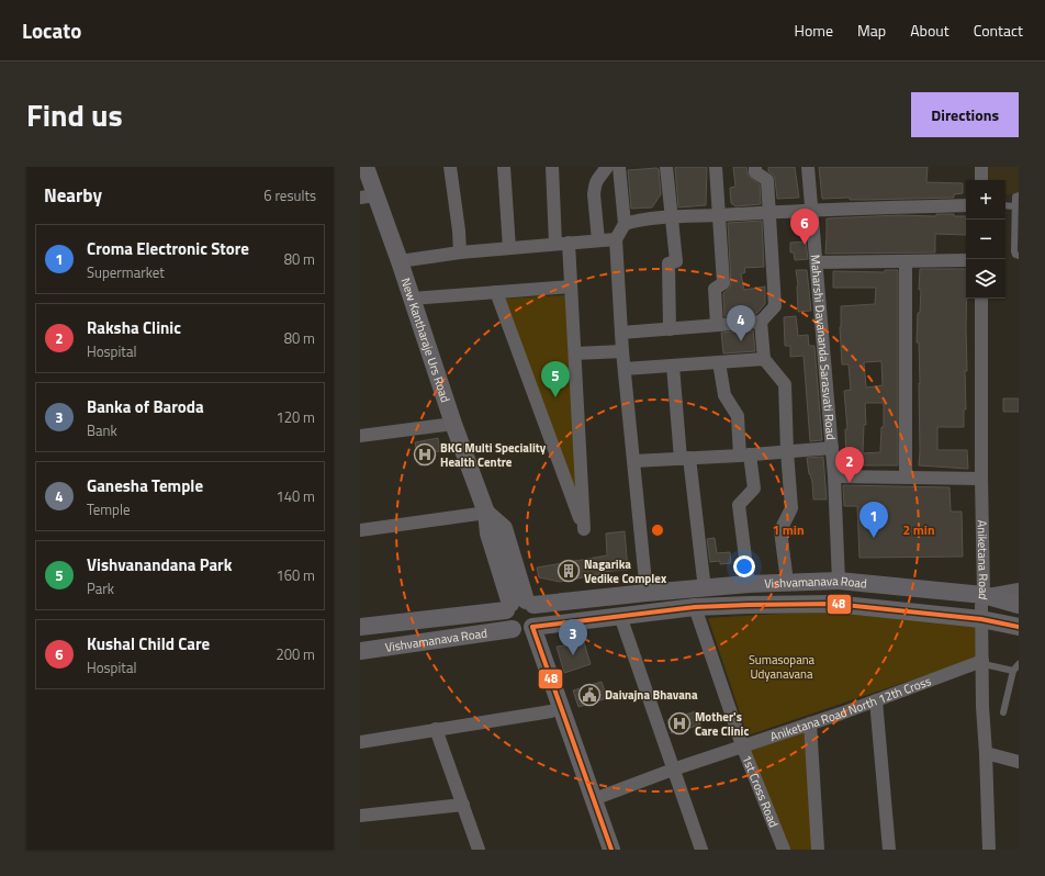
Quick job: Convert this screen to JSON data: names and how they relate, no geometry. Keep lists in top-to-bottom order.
{
  "streets": {
    "main road": ["New Kantharaje Urs Road", "Vishvamanava Road"],
    "street": [
      "Maharshi Dayananda Sarasvati Road",
      "Aniketana Road",
      "Aniketana Road North 12th Cross",
      "1st Cross Road"
    ]
  },
  "crossings": [
    ["New Kantharaje Urs Road", "Vishvamanava Road"],
    ["Maharshi Dayananda Sarasvati Road", "Vishvamanava Road"],
    ["Aniketana Road", "Vishvamanava Road"],
    ["Aniketana Road", "Aniketana Road North 12th Cross"],
    ["Vishvamanava Road", "1st Cross Road"],
    ["Aniketana Road North 12th Cross", "1st Cross Road"]
  ],
  "parks": ["Sumasopana Udyanavana"],
  "places": {
    "hospital": ["BKG Multi Speciality Health Centre", "Mother's Care Clinic"],
    "building": ["Nagarika Vedike Complex"],
    "public building": ["Daivajna Bhavana"]
  },
  "lines": ["transit line 48"],
  "page": {
    "header": "Locato",
    "nav": [
      "Home",
      "Map",
      "About",
      "Contact"
    ],
    "title": "Find us",
    "buttons": "Directions",
    "heading": ["Nearby", "6 results"],
    "map_buttons": ["+", "−"],
    "pins": [
      "6",
      "4",
      "5",
      "2",
      "1",
      "3"
    ],
    "list": [
      {
        "mark": "1",
        "name": "Croma Electronic Store",
        "note": "Supermarket",
        "value": "80 m"
      },
      {
        "mark": "2",
        "name": "Raksha Clinic",
        "note": "Hospital",
        "value": "80 m"
      },
      {
        "mark": "3",
        "name": "Banka of Baroda",
        "note": "Bank",
        "value": "120 m"
      },
      {
        "mark": "4",
        "name": "Ganesha Temple",
        "note": "Temple",
        "value": "140 m"
      },
      {
        "mark": "5",
        "name": "Vishvanandana Park",
        "note": "Park",
        "value": "160 m"
      },
      {
        "mark": "6",
        "name": "Kushal Child Care",
        "note": "Hospital",
        "value": "200 m"
      }
    ]
  },
  "rings": ["1 min", "2 min"]
}
